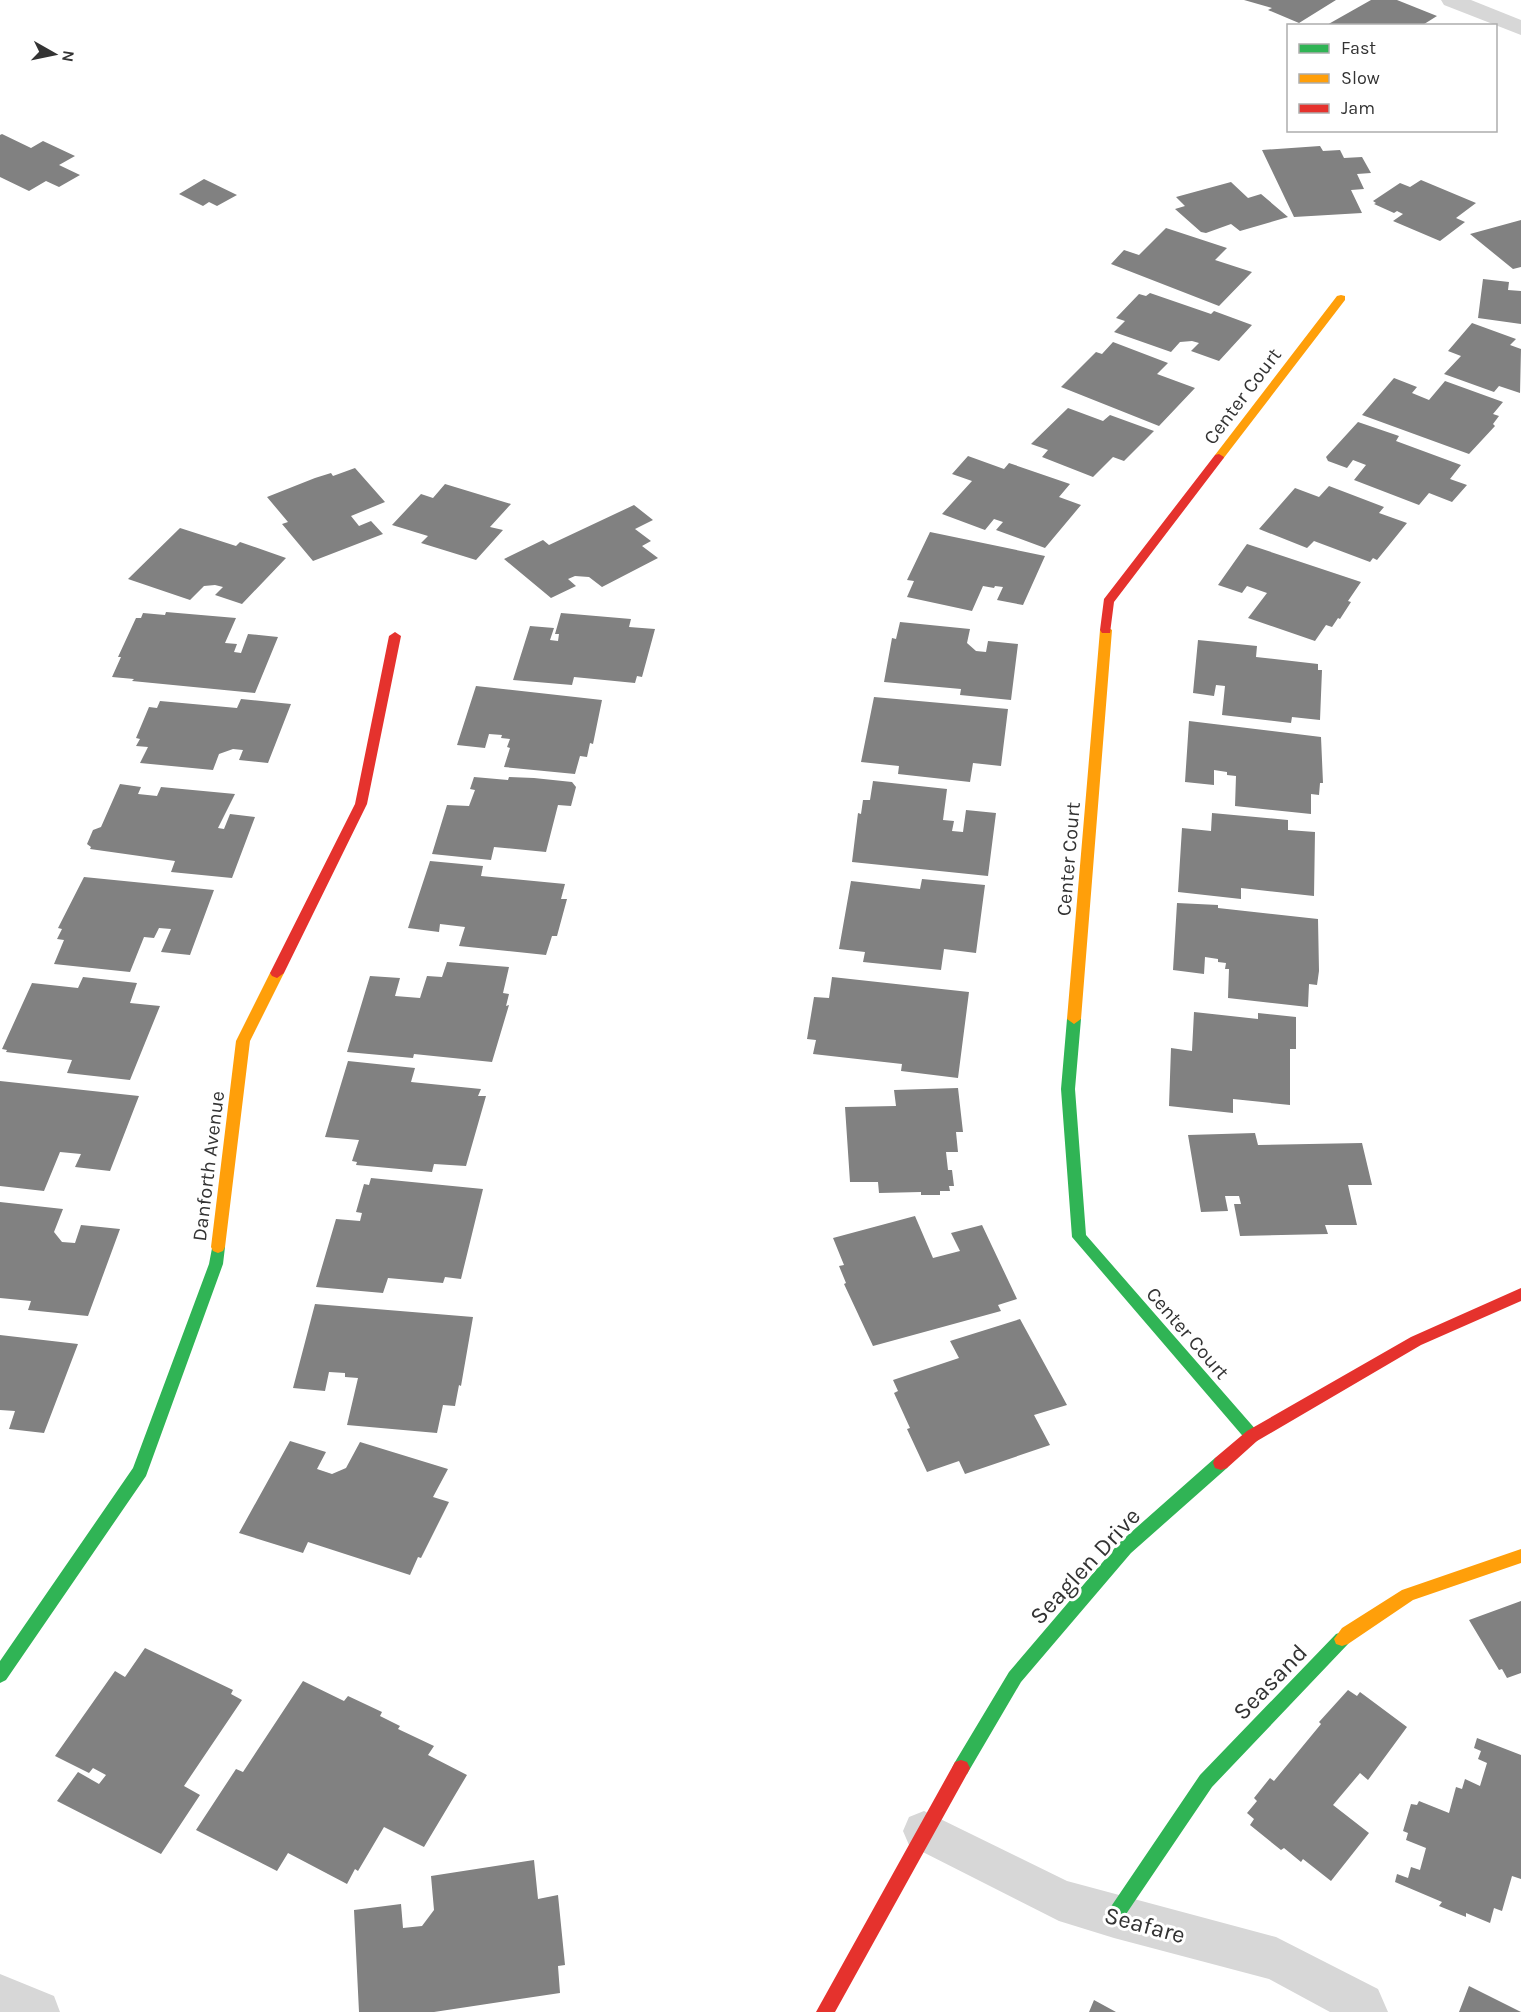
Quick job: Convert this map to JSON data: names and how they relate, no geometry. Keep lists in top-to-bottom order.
{
  "streets": {
    "street": [
      "Center Court",
      "Danforth Avenue",
      "Seaglen Drive",
      "Seasand",
      "Seafare"
    ]
  },
  "crossings": [
    ["Center Court", "Seaglen Drive"],
    ["Seaglen Drive", "Seafare"],
    ["Seasand", "Seafare"]
  ],
  "legend": ["Fast", "Slow", "Jam"],
  "north": "right"
}
